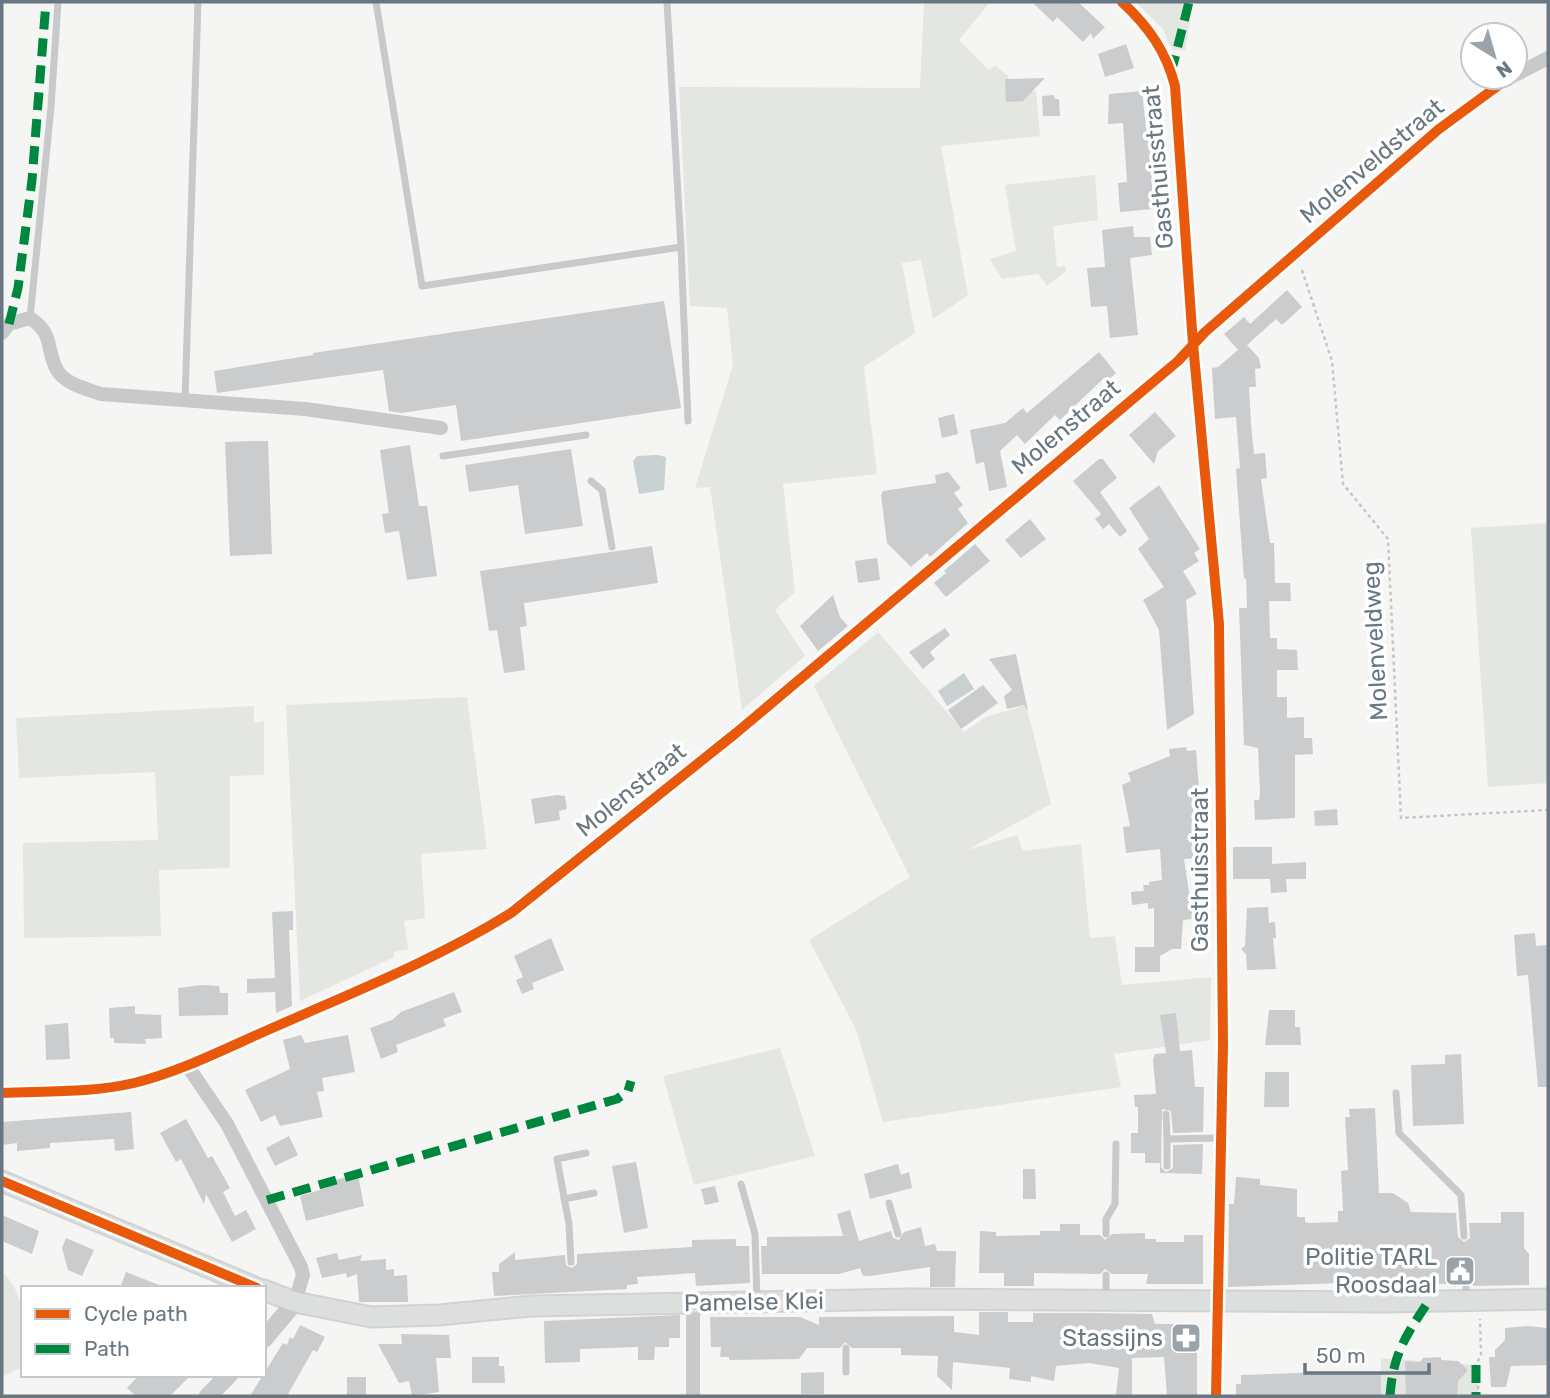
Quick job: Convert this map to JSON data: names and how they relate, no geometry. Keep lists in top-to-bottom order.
{
  "streets": {
    "main road": ["Pamelse Klei"],
    "street": ["Molenveldstraat", "Gasthuisstraat", "Molenstraat"],
    "path": ["Molenveldweg"]
  },
  "crossings": [
    ["Molenveldstraat", "Molenveldweg"],
    ["Gasthuisstraat", "Molenstraat"],
    ["Gasthuisstraat", "Pamelse Klei"]
  ],
  "places": {
    "public building": ["Politie TARL Roosdaal"],
    "pharmacy": ["Stassijns"]
  },
  "legend": ["Cycle path", "Path"],
  "scale_bar": "50 m",
  "north": "bottom right"
}
